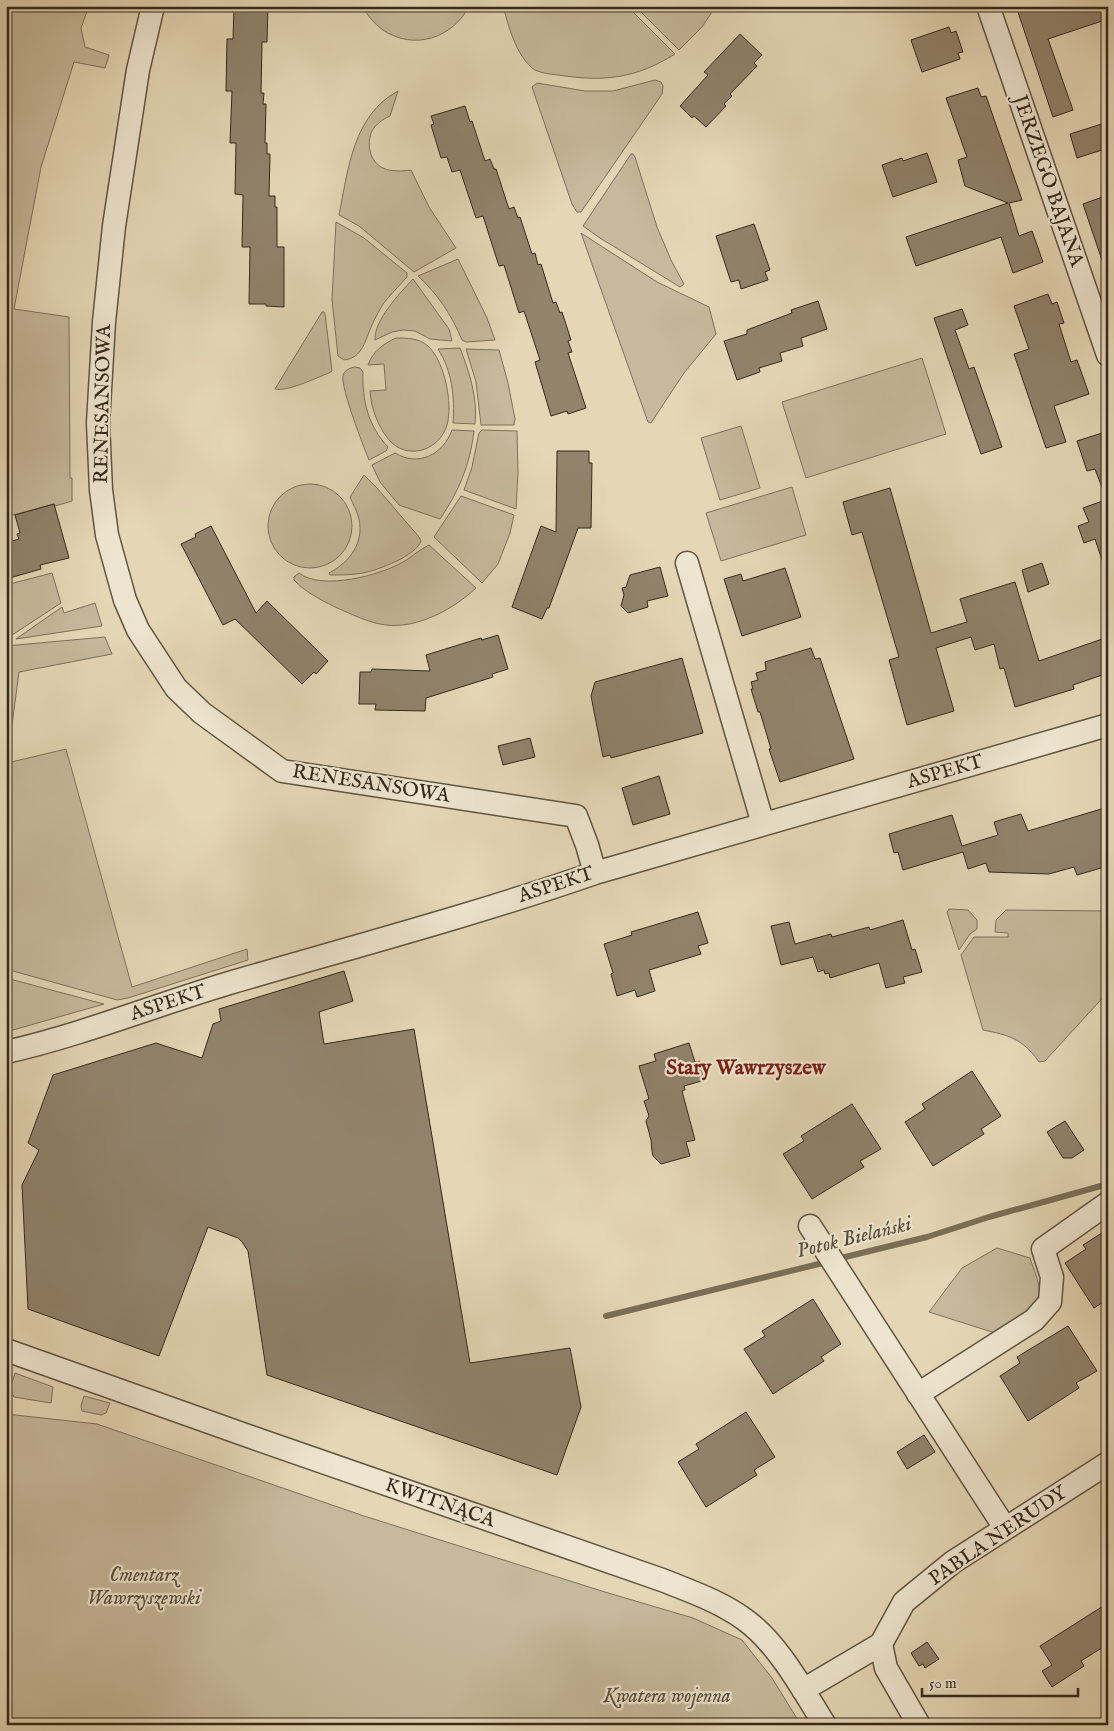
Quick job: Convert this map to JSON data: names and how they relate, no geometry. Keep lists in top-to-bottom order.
{
  "streets": {
    "street": [
      "JERZEGO BAJANA",
      "RENESANSOWA",
      "ASPEKT",
      "KWITNĄCA",
      "PABLA NERUDY"
    ]
  },
  "crossings": [
    ["RENESANSOWA", "ASPEKT"]
  ],
  "districts": ["Stary Wawrzyszew"],
  "water": ["Potok Bielański"],
  "parks": ["Cmentarz Wawrzyszewski", "Kwatera wojenna"],
  "scale_bar": "50 m"
}
